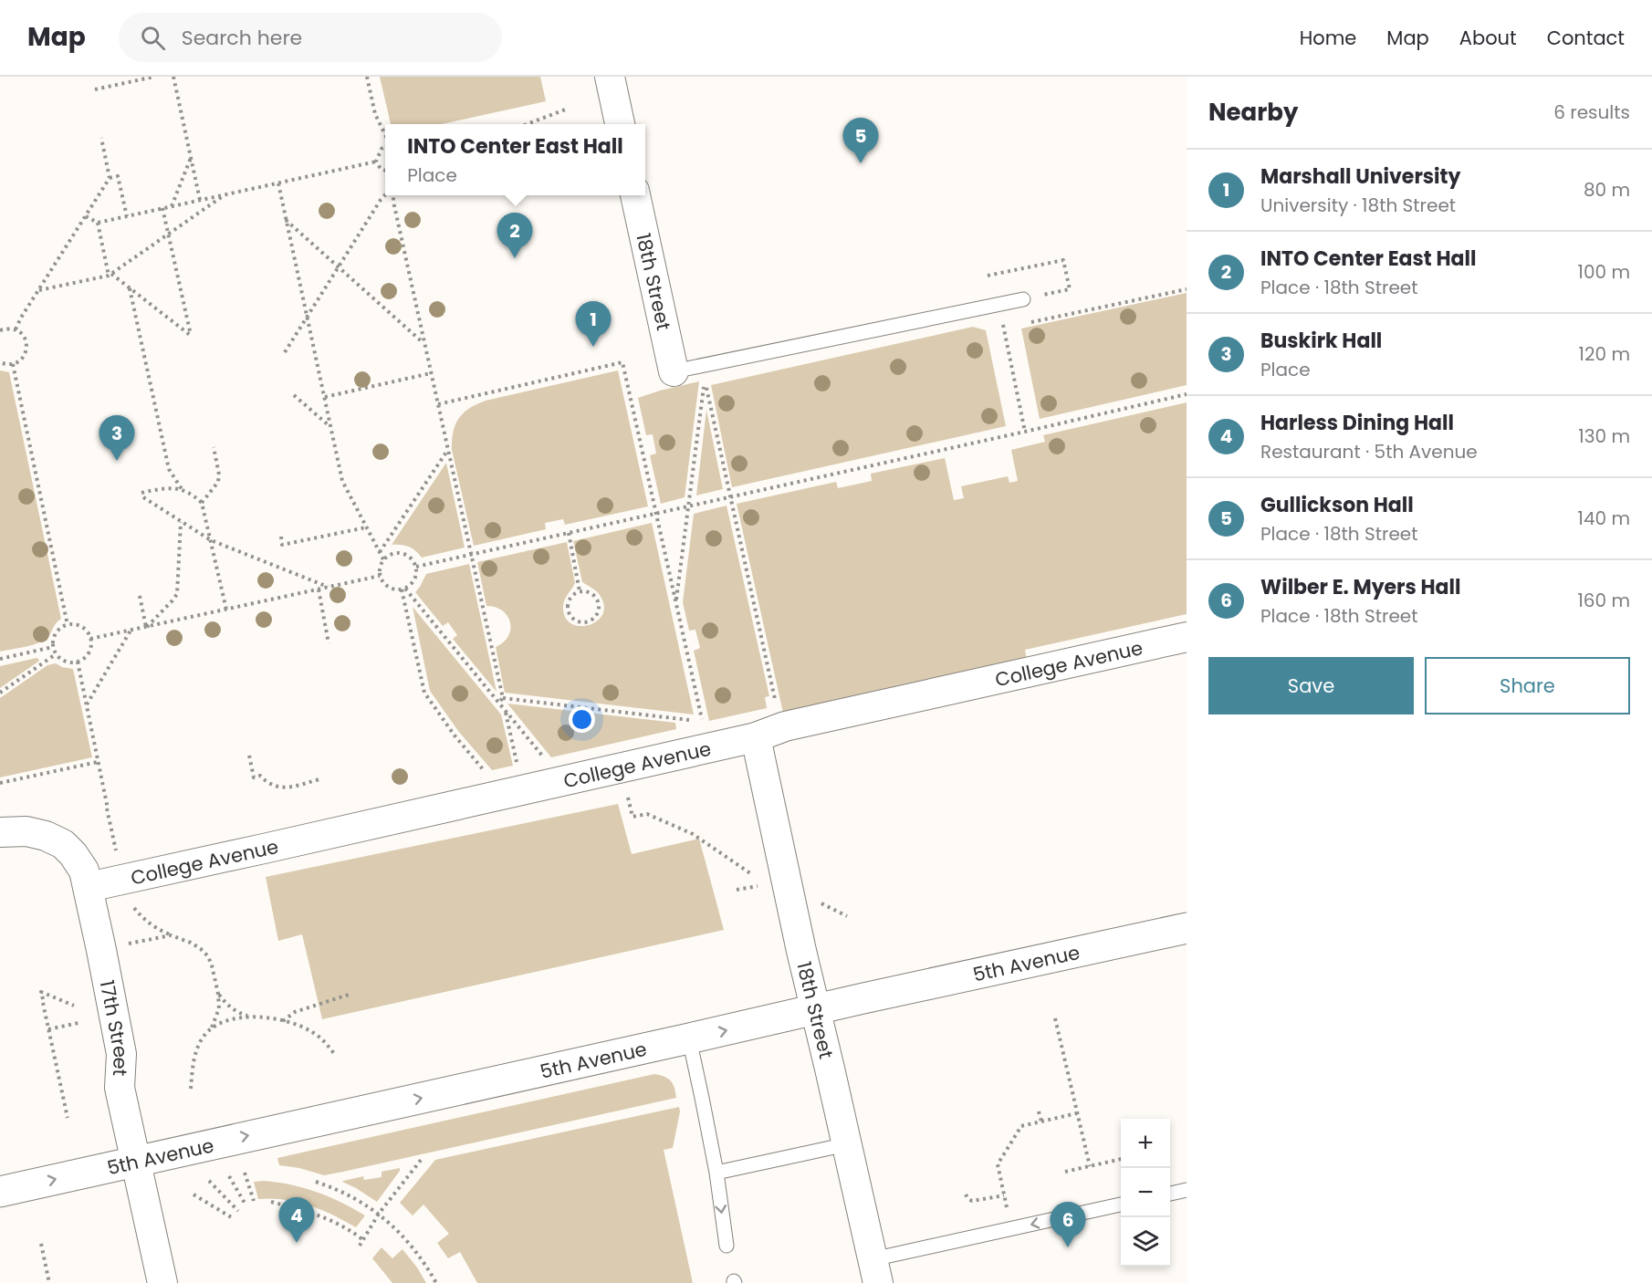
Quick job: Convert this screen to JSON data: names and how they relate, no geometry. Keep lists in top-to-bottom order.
{
  "streets": {
    "main road": ["5th Avenue"],
    "street": ["18th Street", "College Avenue", "17th Street"]
  },
  "crossings": [
    ["18th Street", "College Avenue"],
    ["18th Street", "5th Avenue"],
    ["College Avenue", "17th Street"],
    ["5th Avenue", "17th Street"]
  ],
  "one_way": ["5th Avenue"],
  "page": {
    "header": "Map",
    "search": "Search here",
    "nav": [
      "Home",
      "Map",
      "About",
      "Contact"
    ],
    "heading": ["Nearby", "6 results"],
    "pins": [
      "5",
      "2",
      "1",
      "3",
      "4",
      "6"
    ],
    "popup": ["INTO Center East Hall", "Place"],
    "list": [
      {
        "mark": "1",
        "name": "Marshall University",
        "note": "University · 18th Street",
        "value": "80 m"
      },
      {
        "mark": "2",
        "name": "INTO Center East Hall",
        "note": "Place · 18th Street",
        "value": "100 m"
      },
      {
        "mark": "3",
        "name": "Buskirk Hall",
        "note": "Place",
        "value": "120 m"
      },
      {
        "mark": "4",
        "name": "Harless Dining Hall",
        "note": "Restaurant · 5th Avenue",
        "value": "130 m"
      },
      {
        "mark": "5",
        "name": "Gullickson Hall",
        "note": "Place · 18th Street",
        "value": "140 m"
      },
      {
        "mark": "6",
        "name": "Wilber E. Myers Hall",
        "note": "Place · 18th Street",
        "value": "160 m"
      }
    ],
    "buttons": ["Save", "Share"],
    "map_buttons": ["+", "−"]
  }
}
